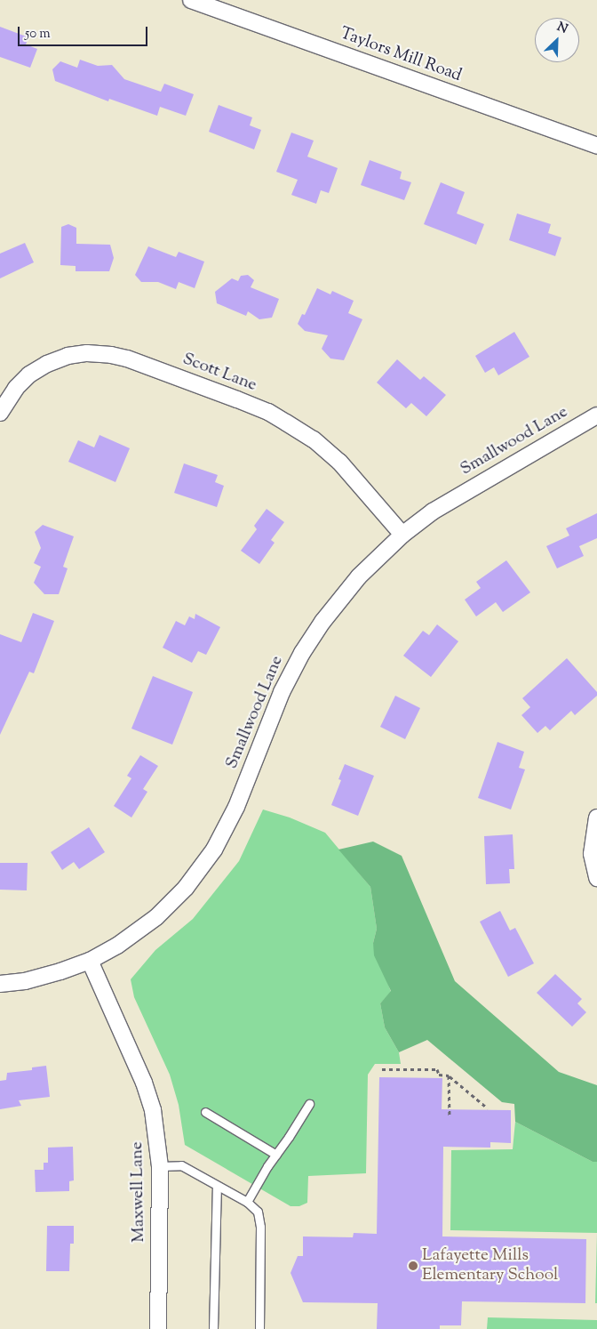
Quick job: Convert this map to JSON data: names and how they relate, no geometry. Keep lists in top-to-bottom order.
{
  "streets": {
    "street": [
      "Taylors Mill Road",
      "Scott Lane",
      "Smallwood Lane",
      "Maxwell Lane"
    ]
  },
  "crossings": [
    ["Scott Lane", "Smallwood Lane"],
    ["Smallwood Lane", "Maxwell Lane"]
  ],
  "places": ["Lafayette Mills Elementary School"],
  "scale_bar": "50 m",
  "north": "top right"
}
